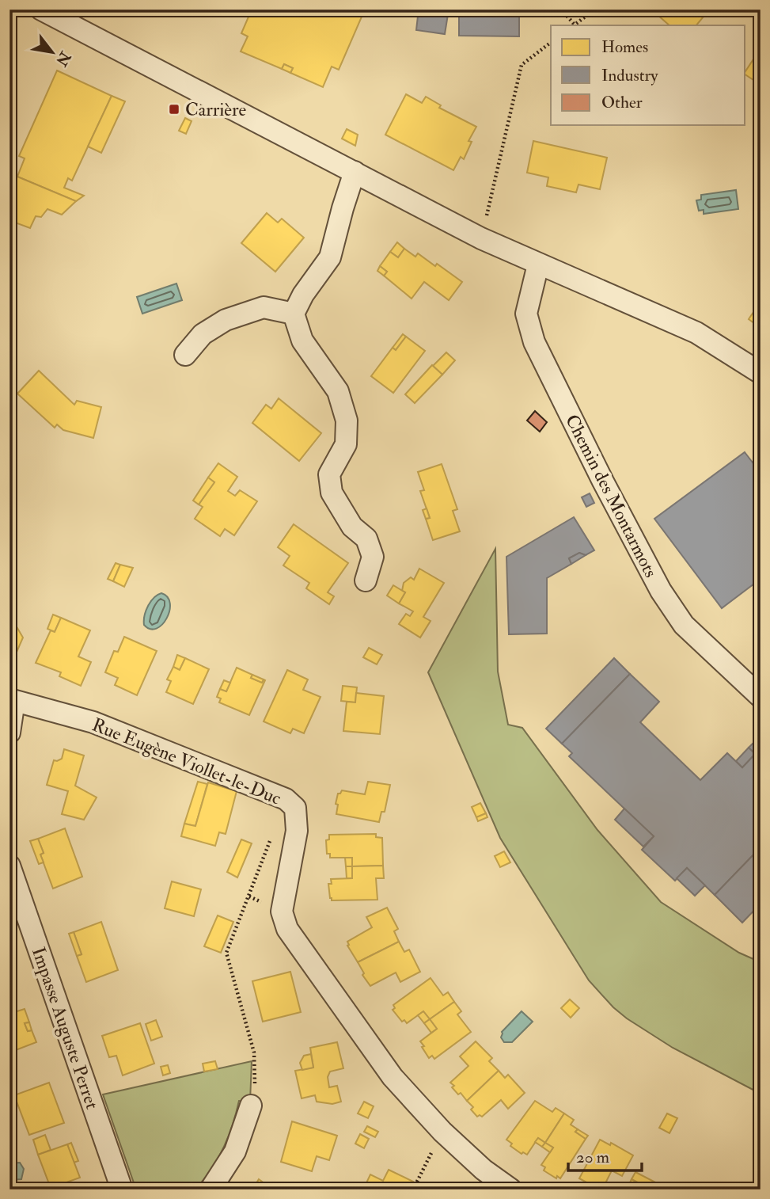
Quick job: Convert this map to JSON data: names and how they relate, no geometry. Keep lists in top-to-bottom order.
{
  "streets": {
    "street": ["Chemin des Montarmots", "Rue Eugène Viollet-le-Duc", "Impasse Auguste Perret"]
  },
  "places": {
    "transit": ["Carrière"]
  },
  "legend": ["Homes", "Industry", "Other"],
  "scale_bar": "20 m",
  "north": "bottom right"
}
